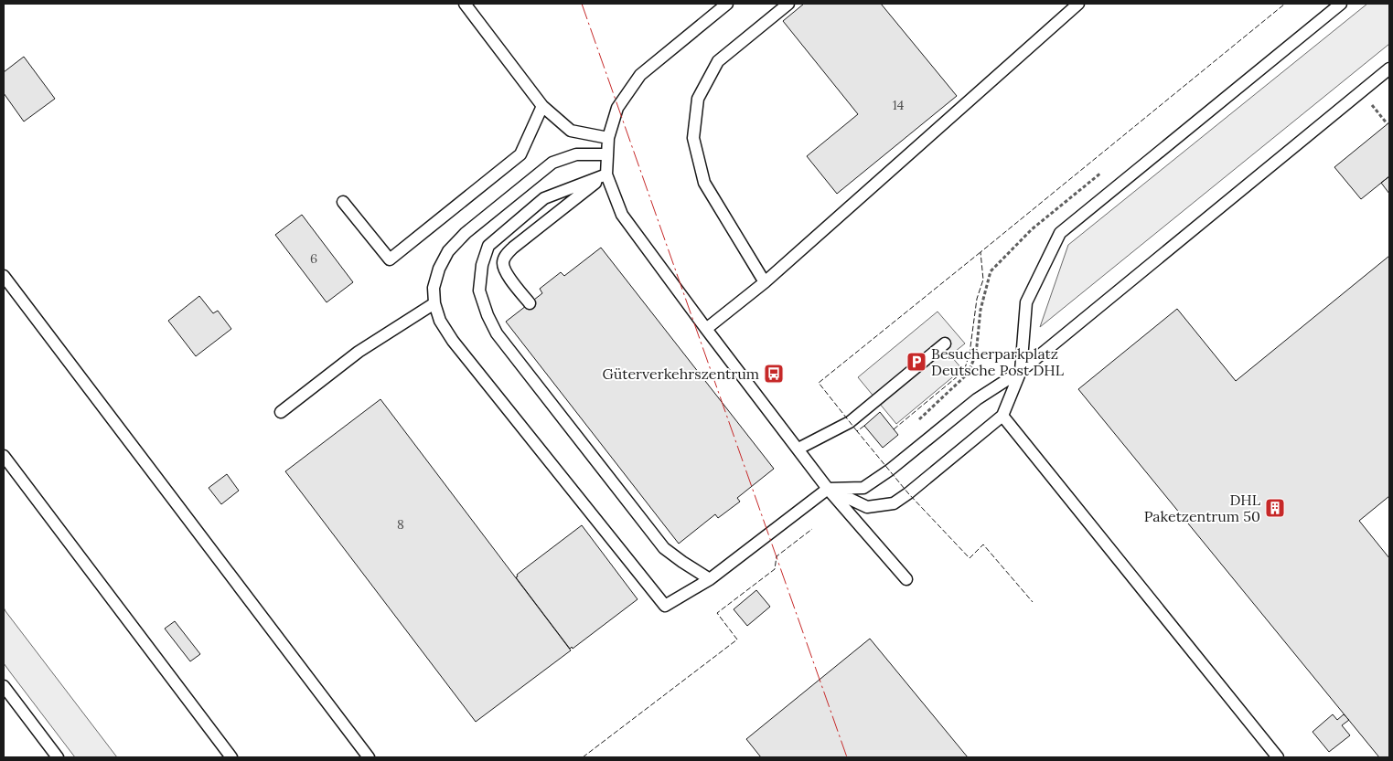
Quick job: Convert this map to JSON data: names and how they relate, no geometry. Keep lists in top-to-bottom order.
{
  "places": {
    "parking": ["Besucherparkplatz Deutsche Post DHL"],
    "bus stop": ["Güterverkehrszentrum"],
    "building": ["DHL Paketzentrum 50"]
  },
  "house_numbers": ["14", "6", "8"]
}
